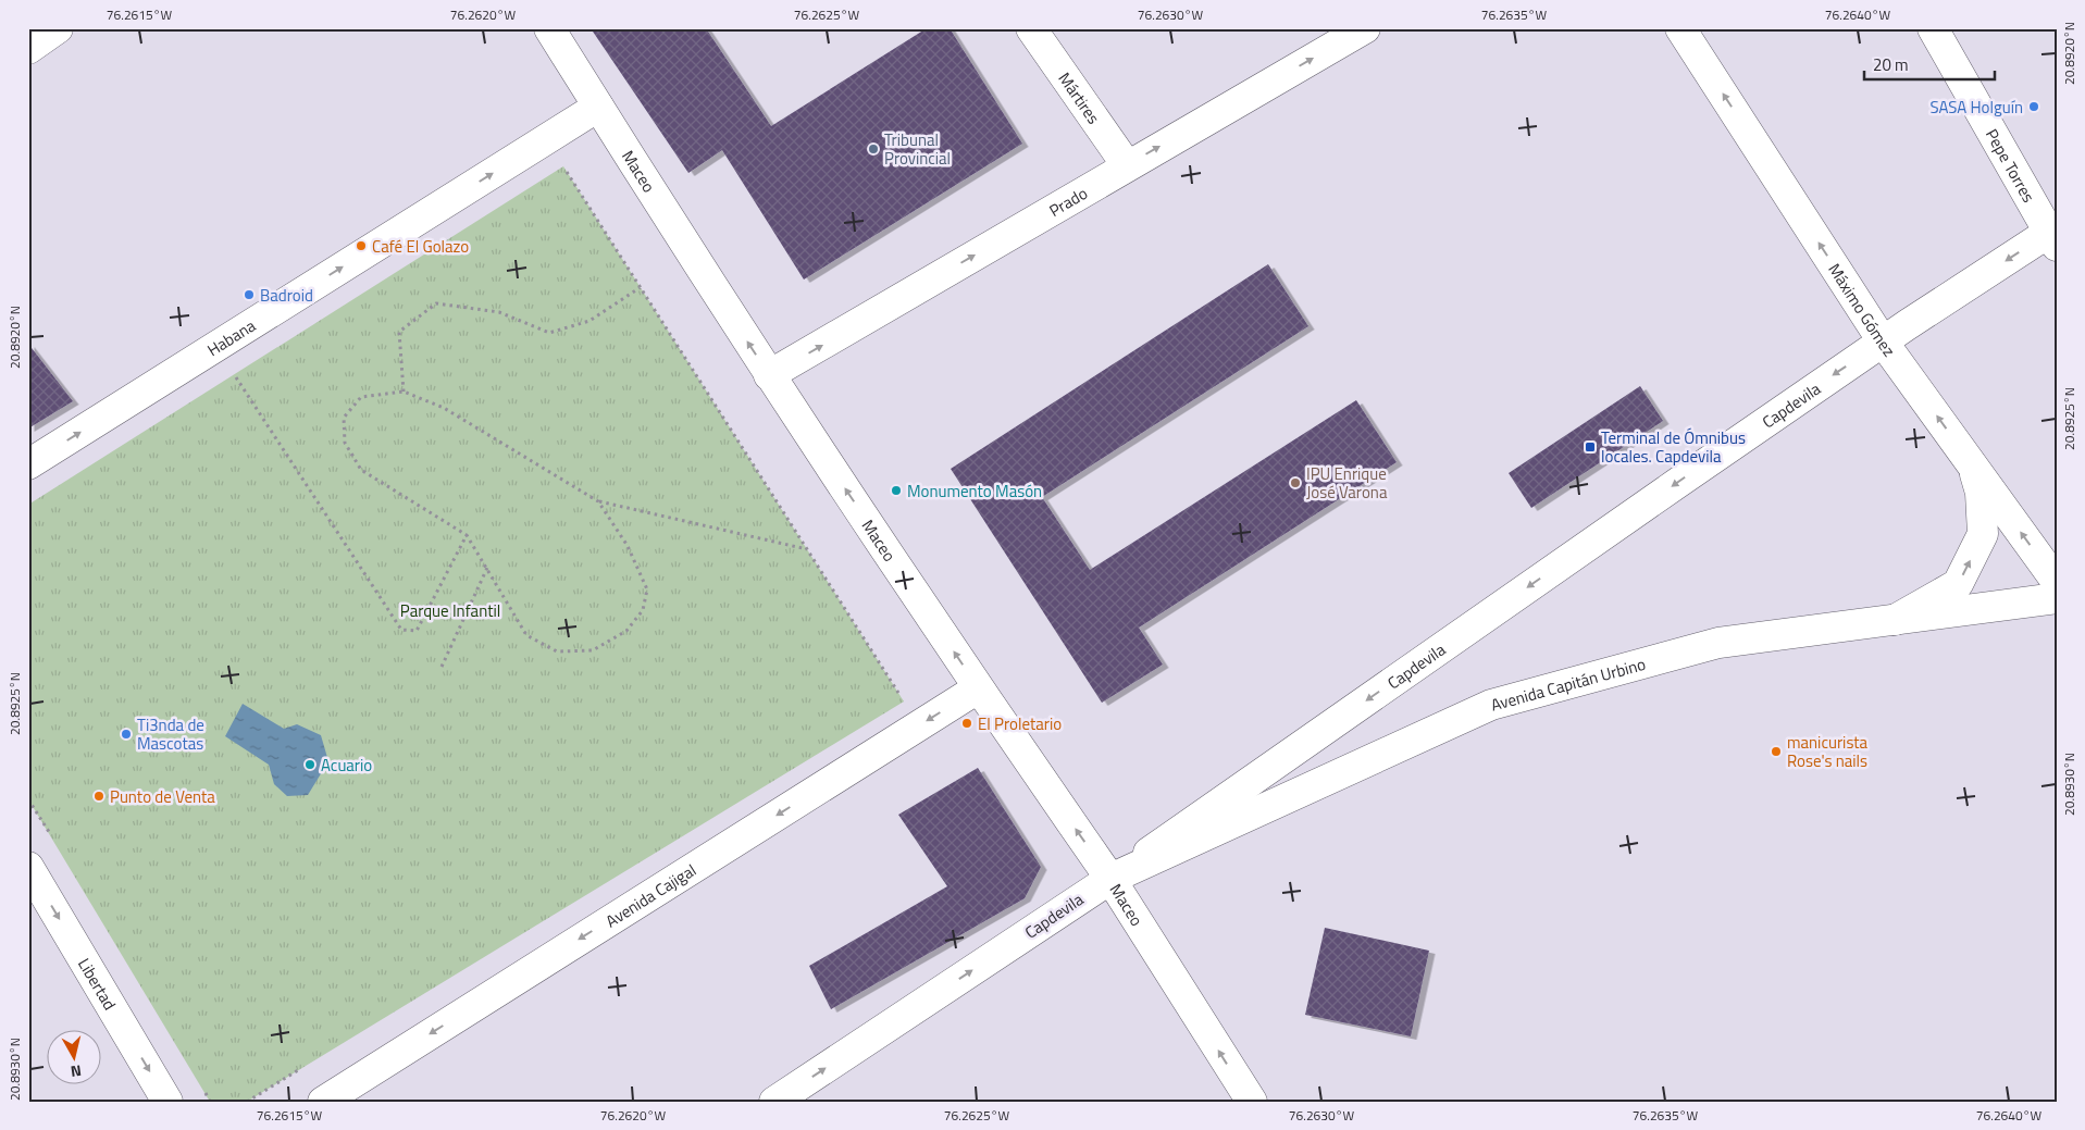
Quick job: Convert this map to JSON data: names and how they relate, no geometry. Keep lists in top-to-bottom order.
{
  "streets": {
    "street": [
      "Mártires",
      "Pepe Torres",
      "Maceo",
      "Prado",
      "Máximo Gómez",
      "Habana",
      "Capdevila",
      "Avenida Capitán Urbino",
      "Avenida Cajigal",
      "Libertad"
    ]
  },
  "crossings": [
    ["Mártires", "Prado"],
    ["Pepe Torres", "Capdevila"],
    ["Maceo", "Prado"],
    ["Maceo", "Habana"],
    ["Maceo", "Capdevila"],
    ["Maceo", "Avenida Capitán Urbino"],
    ["Maceo", "Avenida Cajigal"],
    ["Máximo Gómez", "Capdevila"],
    ["Capdevila", "Avenida Capitán Urbino"]
  ],
  "one_way": [
    "Maceo",
    "Prado",
    "Máximo Gómez",
    "Habana",
    "Avenida Cajigal",
    "Libertad"
  ],
  "parks": ["Parque Infantil"],
  "places": {
    "other": [
      "SASA Holguín",
      "Tribunal Provincial",
      "Café El Golazo",
      "Badroid",
      "IPU Enrique José Varona",
      "Monumento Masón",
      "El Proletario",
      "Ti3nda de Mascotas",
      "manicurista Rose's nails",
      "Acuario",
      "Punto de Venta"
    ],
    "transit": ["Terminal de Ómnibus locales. Capdevila"]
  },
  "scale_bar": "20 m",
  "north": "bottom",
  "coordinates": [
    "76.2615°W",
    "76.2620°W",
    "76.2625°W",
    "76.2630°W",
    "76.2635°W",
    "76.2640°W",
    "20.8920°N",
    "20.8925°N",
    "20.8930°N"
  ]
}
